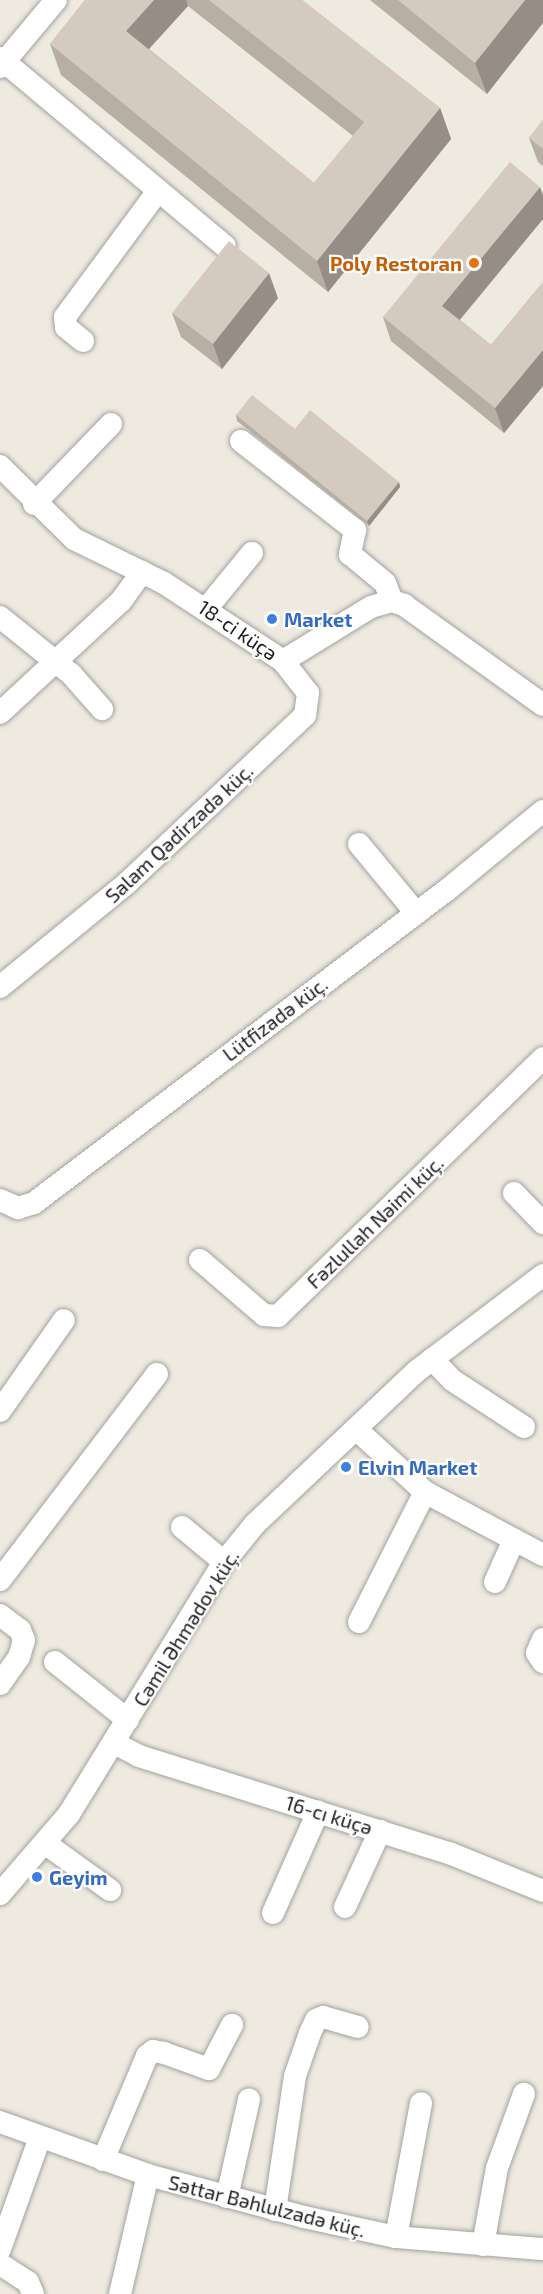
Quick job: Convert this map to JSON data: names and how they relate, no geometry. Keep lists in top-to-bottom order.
{
  "streets": {
    "street": [
      "18-ci küçə",
      "Salam Qədirzadə küç.",
      "Lütfizadə küç.",
      "Fəzlullah Nəimi küç.",
      "Cəmil Əhmədov küç.",
      "16-cı küçə",
      "Səttar Bəhlulzadə küç."
    ]
  },
  "crossings": [
    ["18-ci küçə", "Salam Qədirzadə küç."],
    ["Cəmil Əhmədov küç.", "16-cı küçə"]
  ],
  "places": [
    "Poly Restoran",
    "Market",
    "Elvin Market",
    "Geyim"
  ]
}
